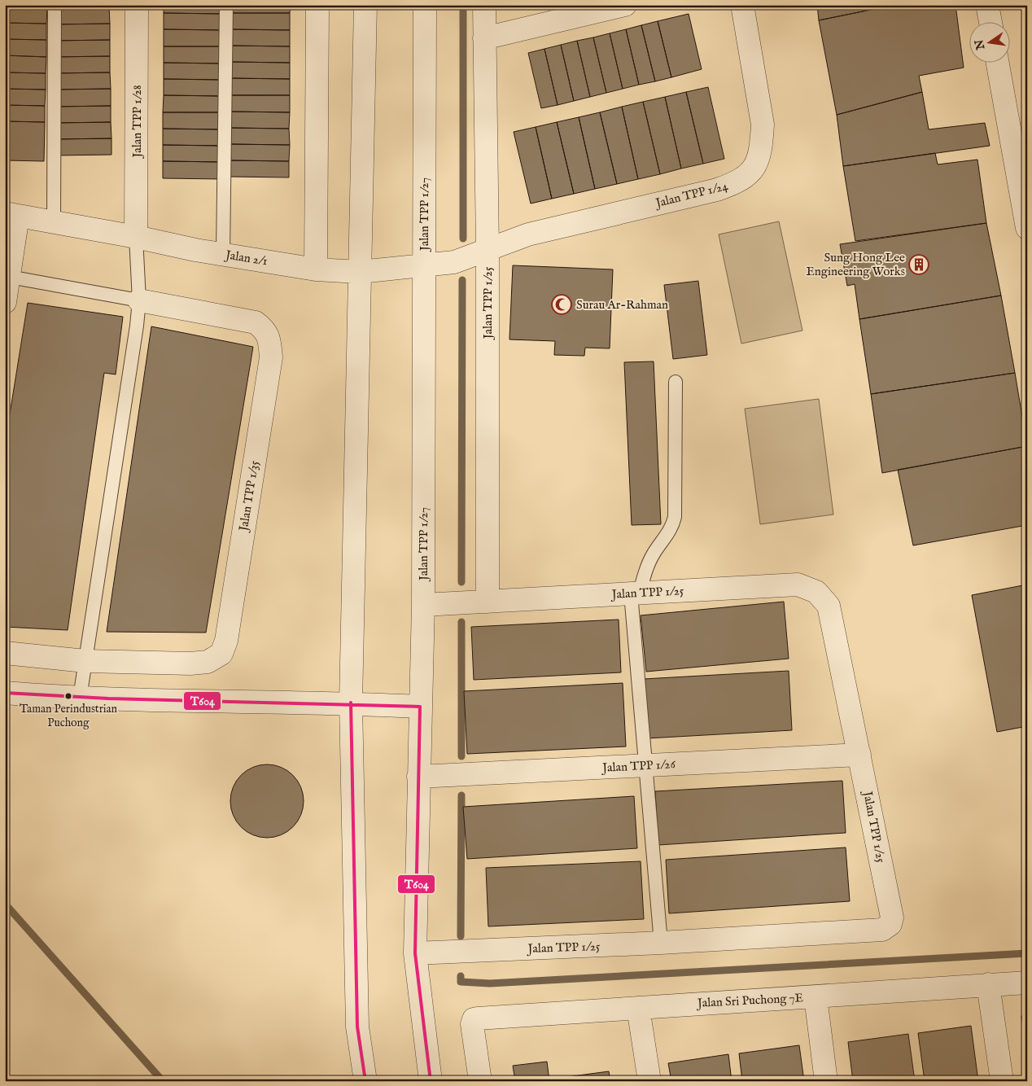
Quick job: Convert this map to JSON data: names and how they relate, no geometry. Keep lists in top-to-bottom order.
{
  "streets": {
    "street": [
      "Jalan TPP 1/28",
      "Jalan TPP 1/24",
      "Jalan TPP 1/27",
      "Jalan 2/1",
      "Jalan TPP 1/25",
      "Jalan TPP 1/35",
      "Jalan TPP 1/26",
      "Jalan Sri Puchong 7E"
    ]
  },
  "crossings": [
    ["Jalan TPP 1/28", "Jalan 2/1"],
    ["Jalan TPP 1/24", "Jalan 2/1"],
    ["Jalan TPP 1/24", "Jalan TPP 1/25"],
    ["Jalan TPP 1/27", "Jalan 2/1"],
    ["Jalan TPP 1/27", "Jalan TPP 1/25"],
    ["Jalan TPP 1/27", "Jalan TPP 1/26"],
    ["Jalan 2/1", "Jalan TPP 1/25"],
    ["Jalan TPP 1/25", "Jalan TPP 1/26"]
  ],
  "places": {
    "building": ["Sung Hong Lee Engineering Works"],
    "mosque": ["Surau Ar-Rahman"],
    "other": ["Taman Perindustrian Puchong"]
  },
  "lines": ["transit line T604"],
  "north": "left"
}
